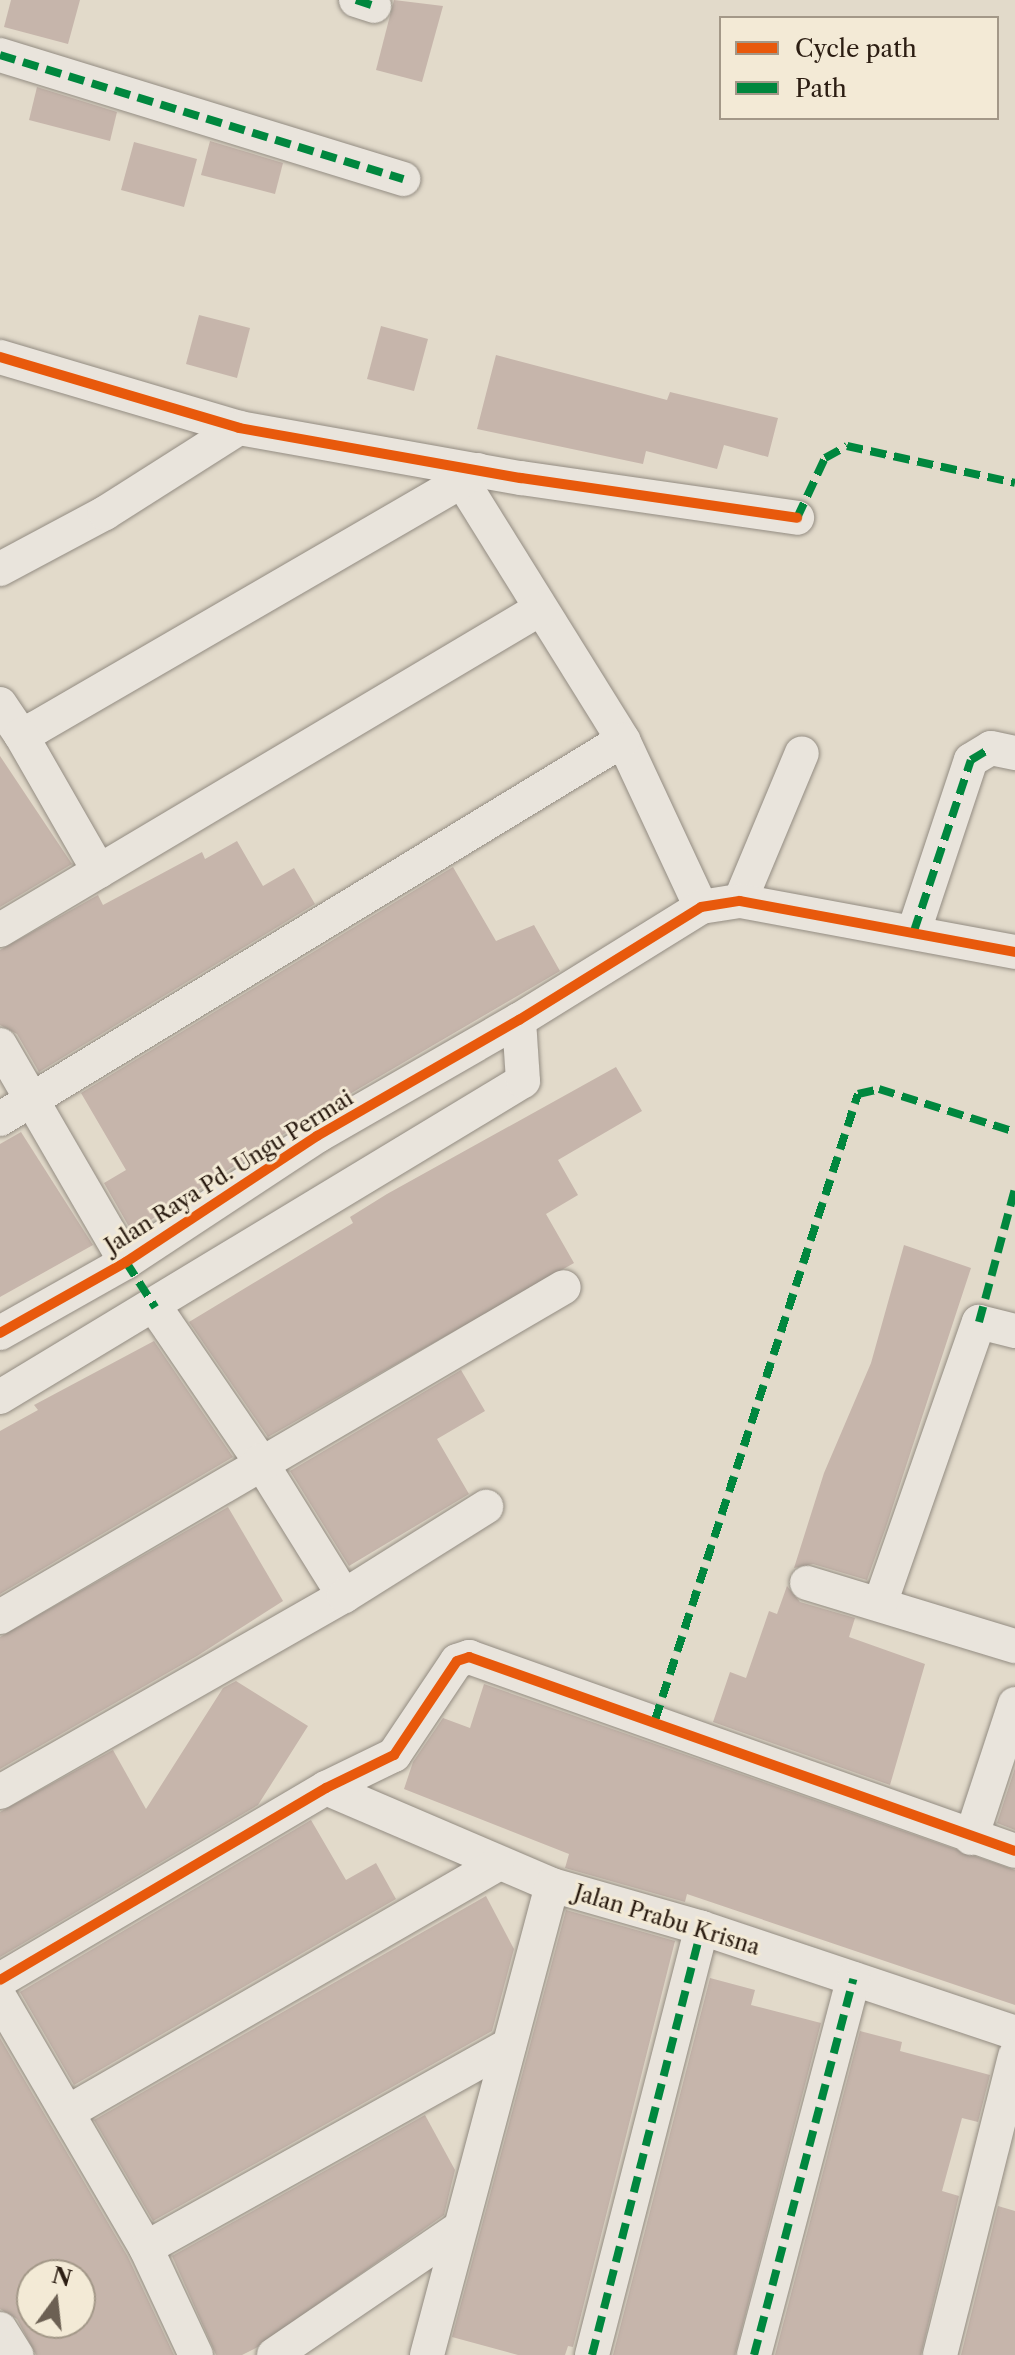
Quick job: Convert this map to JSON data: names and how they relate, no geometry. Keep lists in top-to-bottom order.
{
  "streets": {
    "street": ["Jalan Raya Pd. Ungu Permai", "Jalan Prabu Krisna"]
  },
  "legend": ["Cycle path", "Path"],
  "north": "top"
}
